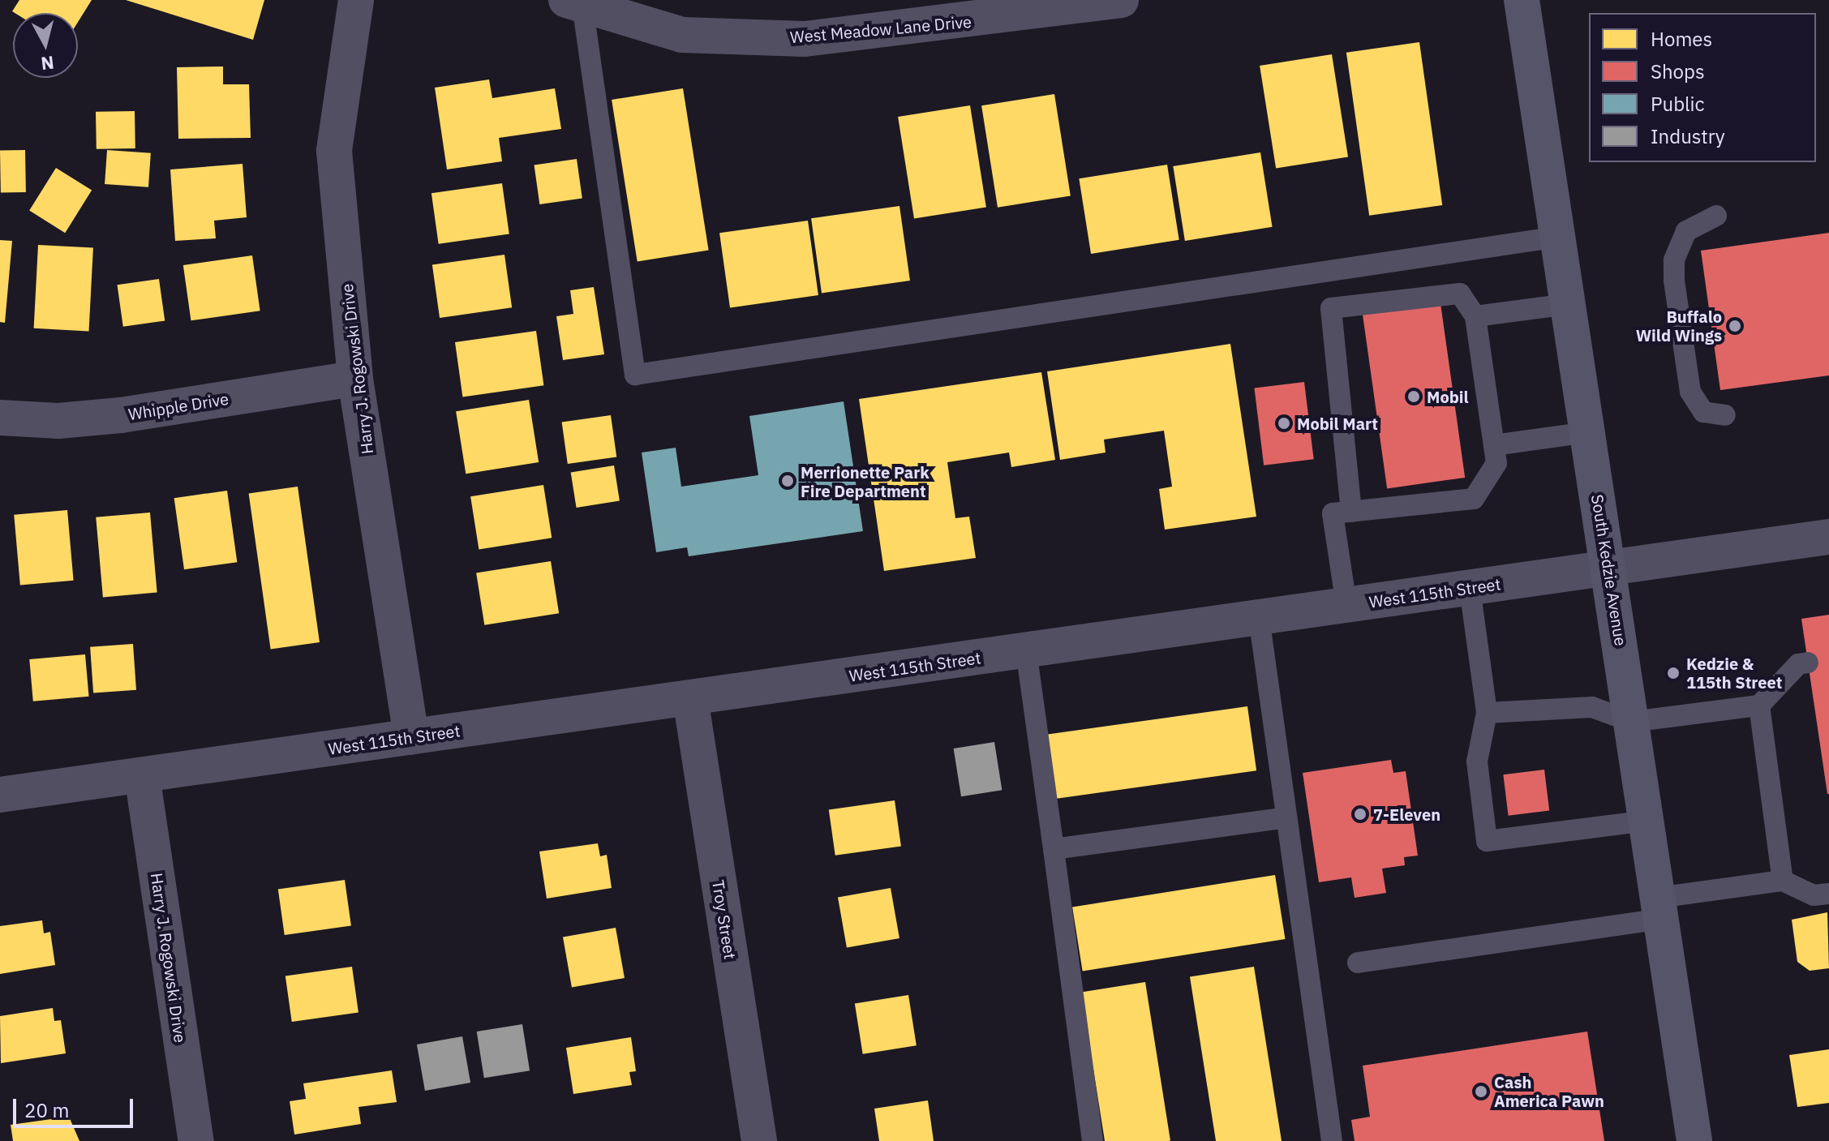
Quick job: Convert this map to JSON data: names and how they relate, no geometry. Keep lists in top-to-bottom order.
{
  "streets": {
    "main road": ["South Kedzie Avenue"],
    "street": [
      "West Meadow Lane Drive",
      "Harry J. Rogowski Drive",
      "Whipple Drive",
      "West 115th Street",
      "Troy Street"
    ]
  },
  "crossings": [
    ["Harry J. Rogowski Drive", "Whipple Drive"],
    ["Harry J. Rogowski Drive", "West 115th Street"],
    ["South Kedzie Avenue", "West 115th Street"],
    ["West 115th Street", "Troy Street"]
  ],
  "places": [
    "Buffalo Wild Wings",
    "Mobil",
    "Mobil Mart",
    "Merrionette Park Fire Department",
    "Kedzie & 115th Street",
    "7-Eleven",
    "Cash America Pawn"
  ],
  "legend": [
    "Homes",
    "Shops",
    "Public",
    "Industry"
  ],
  "scale_bar": "20 m",
  "north": "bottom"
}
